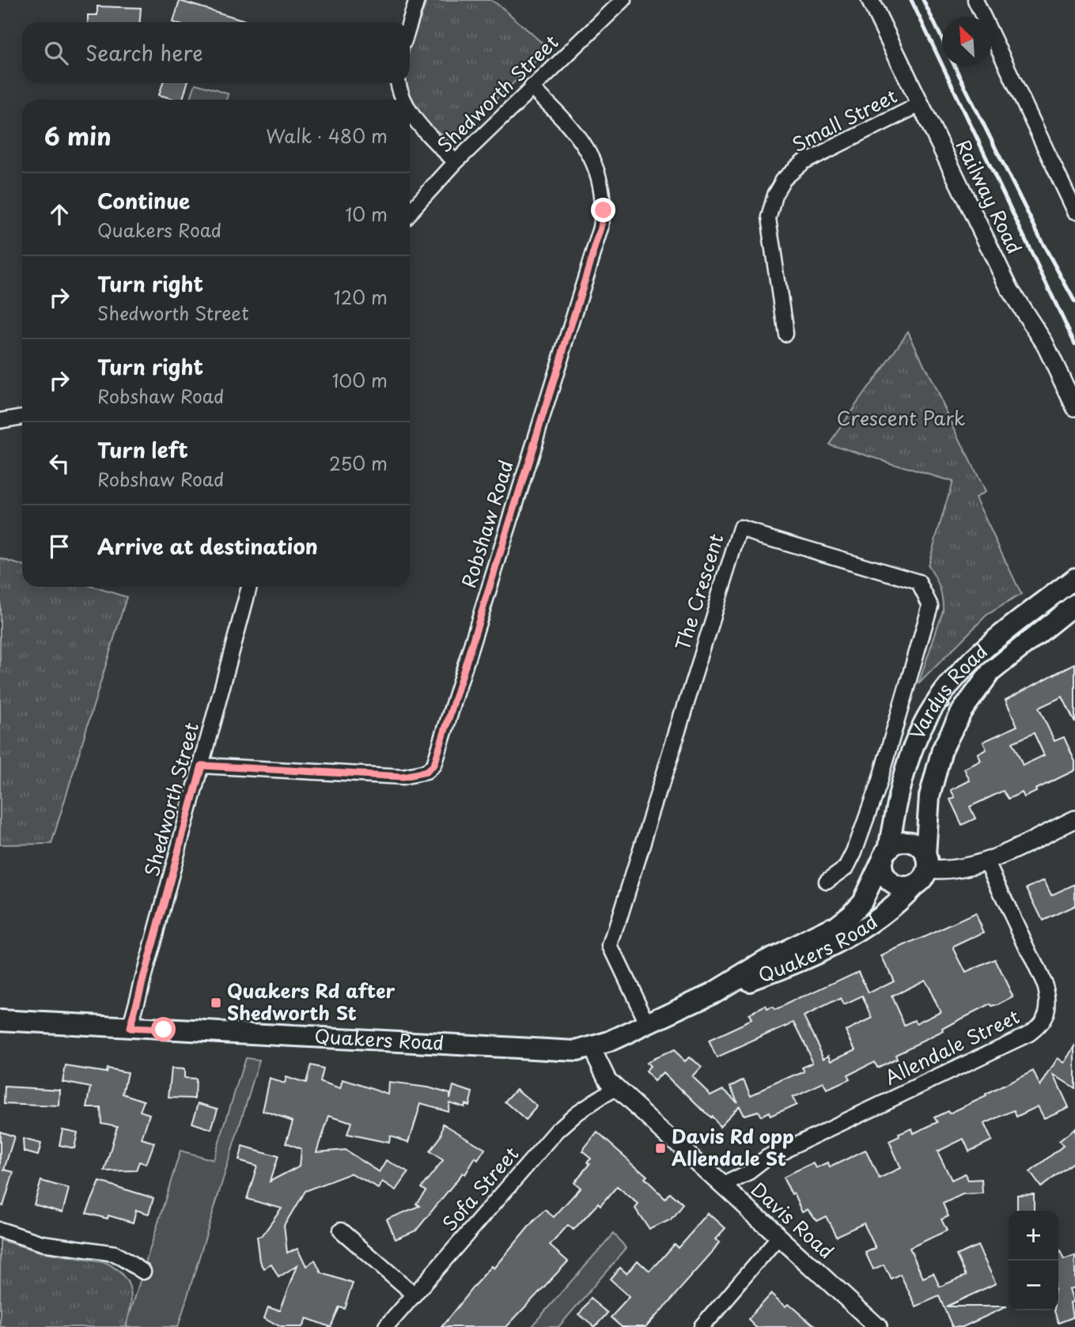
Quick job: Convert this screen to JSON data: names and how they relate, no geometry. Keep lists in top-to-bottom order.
{
  "streets": {
    "main road": ["Vardys Road", "Quakers Road"],
    "street": [
      "Shedworth Street",
      "Small Street",
      "Railway Road",
      "Robshaw Road",
      "The Crescent",
      "Allendale Street",
      "Sofa Street",
      "Davis Road"
    ]
  },
  "crossings": [
    ["Shedworth Street", "Robshaw Road"],
    ["Shedworth Street", "Quakers Road"],
    ["Small Street", "Railway Road"],
    ["The Crescent", "Quakers Road"],
    ["Vardys Road", "Quakers Road"],
    ["Quakers Road", "Davis Road"],
    ["Allendale Street", "Davis Road"],
    ["Sofa Street", "Davis Road"]
  ],
  "parks": ["Crescent Park"],
  "places": {
    "transit": ["Quakers Rd after Shedworth St", "Davis Rd opp Allendale St"]
  },
  "north": "top left",
  "page": {
    "search": "Search here",
    "heading": ["6 min", "Walk · 480 m"],
    "list": [
      ["Continue", "Quakers Road", "10 m"],
      ["Turn right", "Shedworth Street", "120 m"],
      ["Turn right", "Robshaw Road", "100 m"],
      ["Turn left", "Robshaw Road", "250 m"],
      "Arrive at destination"
    ],
    "map_buttons": ["+", "−"]
  }
}
